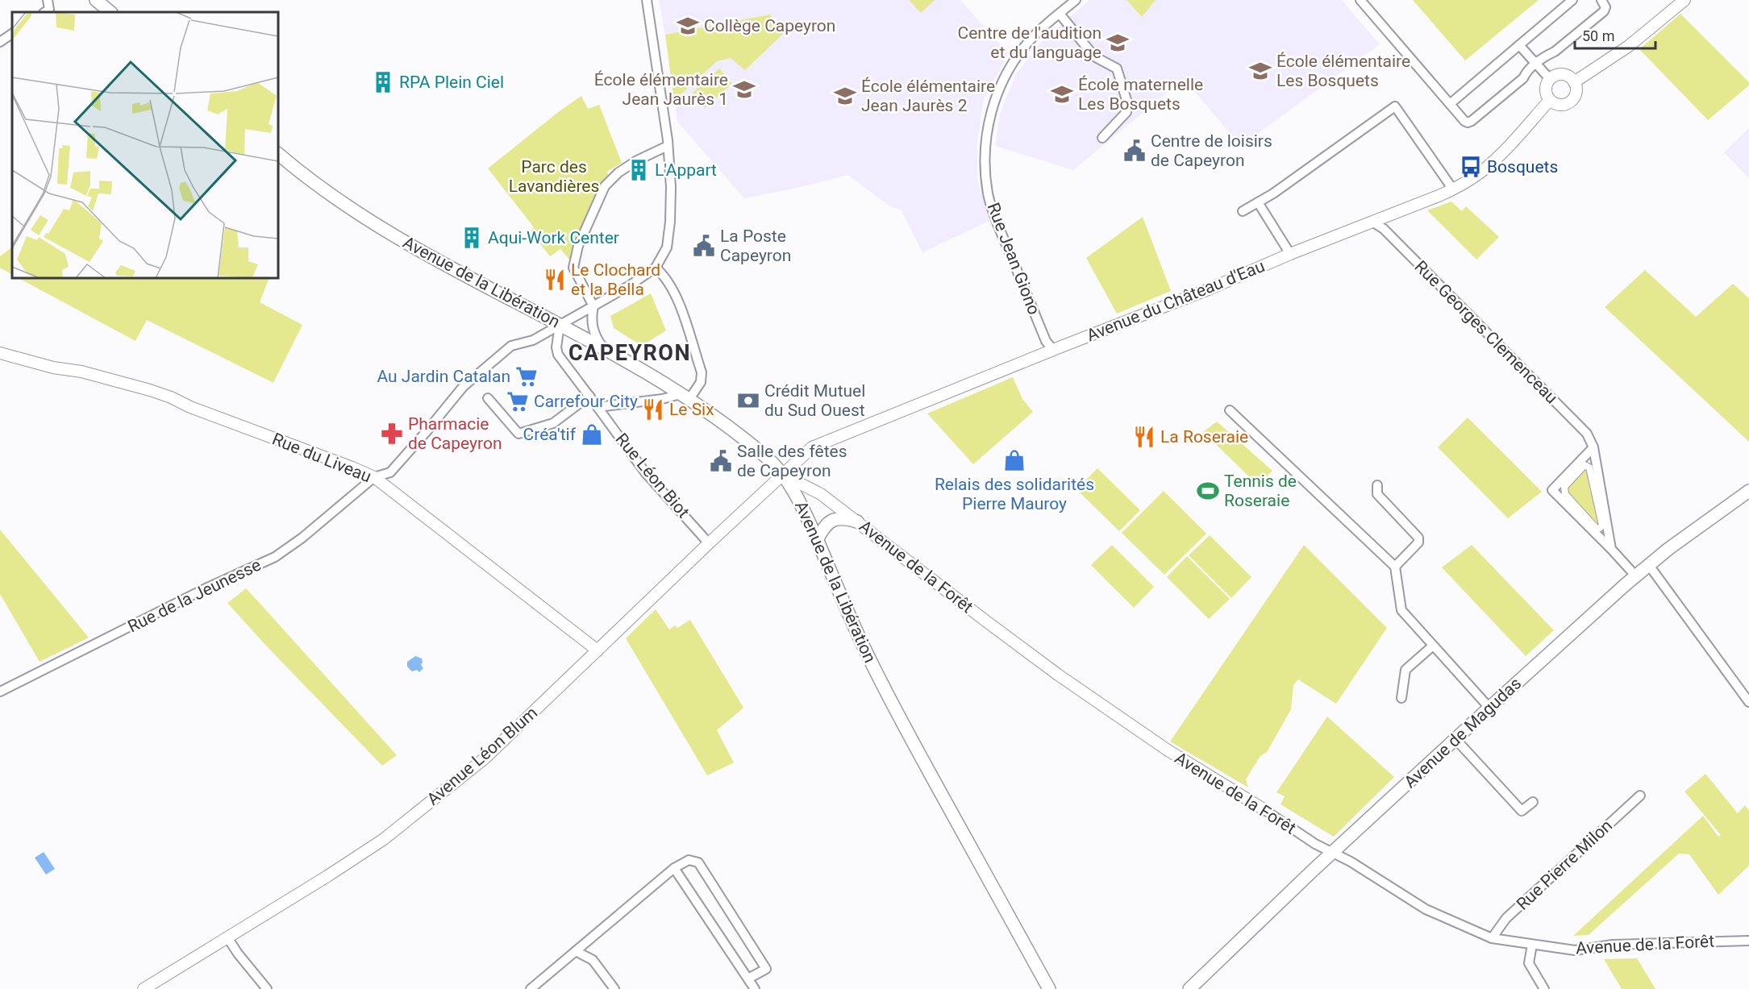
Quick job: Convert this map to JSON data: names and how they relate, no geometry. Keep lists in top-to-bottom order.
{
  "streets": {
    "main road": ["Avenue de la Libération", "Avenue de Magudas"],
    "street": [
      "Rue Jean Giono",
      "Avenue du Château d'Eau",
      "Rue Georges Clemenceau",
      "Rue du Liveau",
      "Rue Léon Biot",
      "Avenue de la Forêt",
      "Rue de la Jeunesse",
      "Avenue Léon Blum",
      "Rue Pierre Milon"
    ]
  },
  "crossings": [
    ["Rue Jean Giono", "Avenue du Château d'Eau"],
    ["Avenue de la Libération", "Avenue du Château d'Eau"],
    ["Avenue de la Libération", "Rue Léon Biot"],
    ["Avenue de la Libération", "Avenue de la Forêt"],
    ["Avenue de la Libération", "Rue de la Jeunesse"],
    ["Avenue de la Libération", "Avenue Léon Blum"],
    ["Avenue du Château d'Eau", "Rue Georges Clemenceau"],
    ["Avenue du Château d'Eau", "Avenue de la Forêt"],
    ["Avenue du Château d'Eau", "Avenue Léon Blum"],
    ["Rue du Liveau", "Rue de la Jeunesse"],
    ["Rue du Liveau", "Avenue Léon Blum"],
    ["Rue Léon Biot", "Rue de la Jeunesse"],
    ["Rue Léon Biot", "Avenue Léon Blum"],
    ["Avenue de la Forêt", "Avenue de Magudas"],
    ["Avenue de la Forêt", "Avenue Léon Blum"],
    ["Avenue de la Forêt", "Rue Pierre Milon"]
  ],
  "districts": ["CAPEYRON"],
  "parks": ["Parc des Lavandières"],
  "places": {
    "school or university": [
      "Collège Capeyron",
      "Centre de l'audition et du language",
      "École élémentaire Les Bosquets",
      "École élémentaire Jean Jaurès 1",
      "École maternelle Les Bosquets",
      "École élémentaire Jean Jaurès 2"
    ],
    "building": ["RPA Plein Ciel", "L'Appart", "Aqui-Work Center"],
    "public building": ["Centre de loisirs de Capeyron", "La Poste Capeyron", "Salle des fêtes de Capeyron"],
    "bus stop": ["Bosquets"],
    "restaurant": ["Le Clochard et la Bella", "Le Six", "La Roseraie"],
    "supermarket": ["Au Jardin Catalan", "Carrefour City"],
    "bank": ["Crédit Mutuel du Sud Ouest"],
    "pharmacy": ["Pharmacie de Capeyron"],
    "shop": ["Créa'tif", "Relais des solidarités Pierre Mauroy"],
    "sports": ["Tennis de Roseraie"]
  },
  "scale_bar": "50 m"
}
